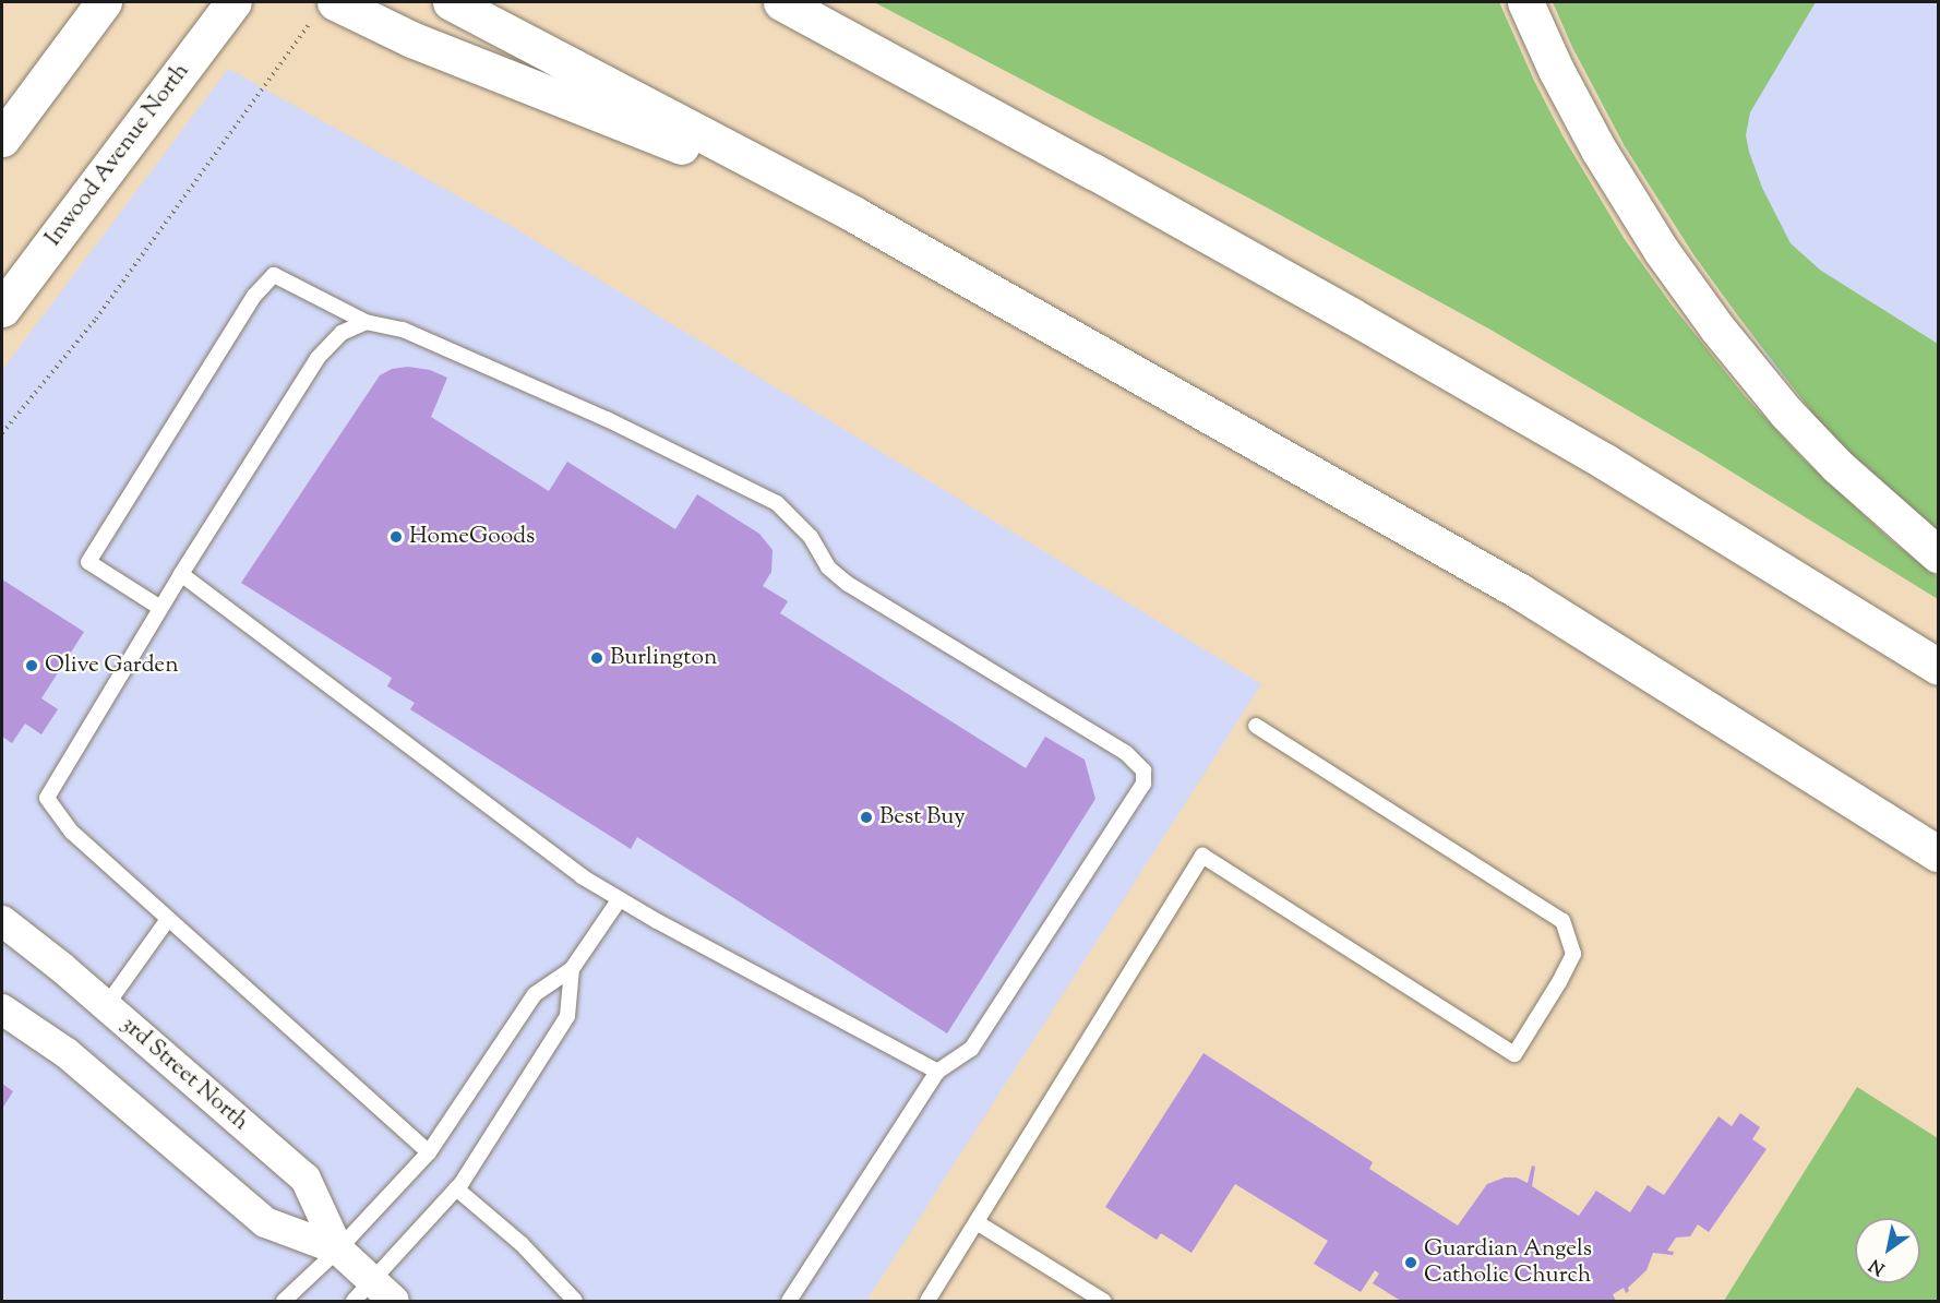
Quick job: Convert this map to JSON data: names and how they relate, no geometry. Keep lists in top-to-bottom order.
{
  "streets": {
    "main road": ["Inwood Avenue North"],
    "street": ["3rd Street North"]
  },
  "places": [
    "HomeGoods",
    "Burlington",
    "Olive Garden",
    "Best Buy",
    "Guardian Angels Catholic Church"
  ],
  "north": "bottom left"
}
